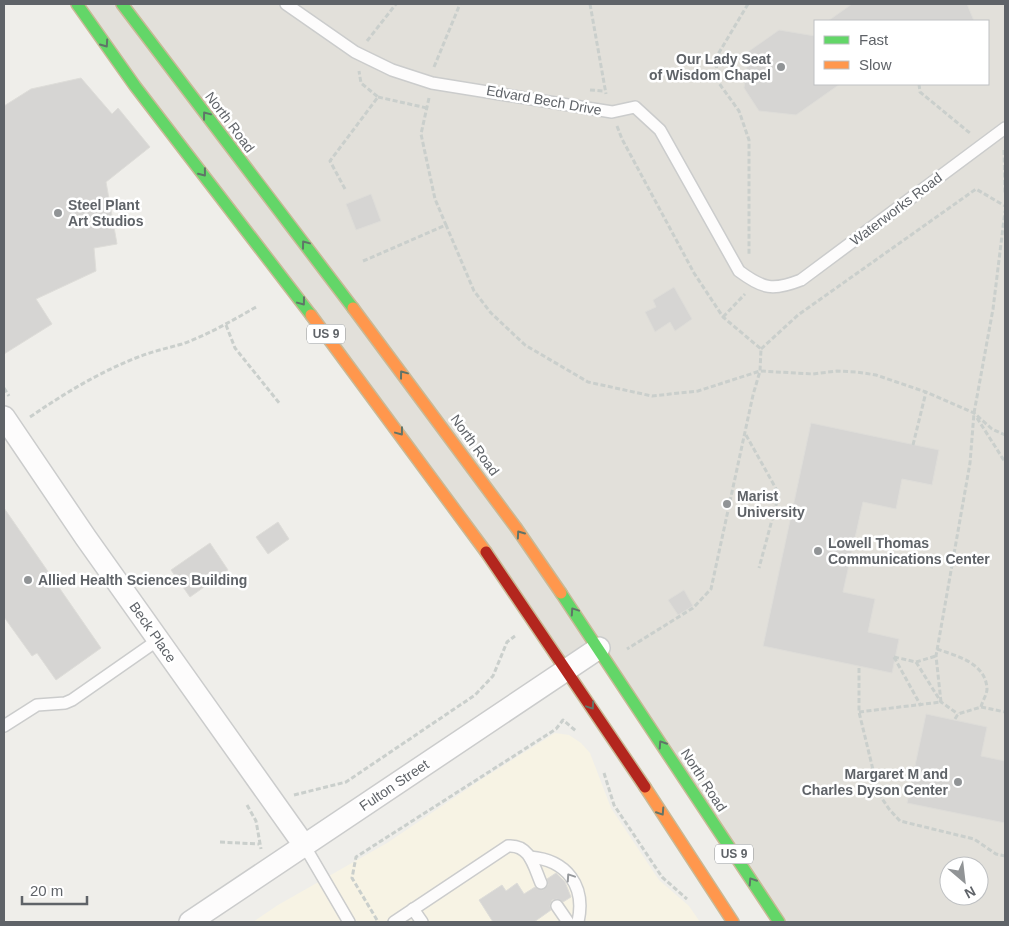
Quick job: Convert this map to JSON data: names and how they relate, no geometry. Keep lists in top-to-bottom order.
{
  "streets": {
    "highway": ["North Road", "US 9"],
    "street": ["Beck Place", "Fulton Street"],
    "lane": ["Edvard Bech Drive", "Waterworks Road"]
  },
  "crossings": [
    ["Edvard Bech Drive", "Waterworks Road"],
    ["North Road", "Fulton Street"],
    ["US 9", "Fulton Street"],
    ["Beck Place", "Fulton Street"]
  ],
  "places": [
    "Our Lady Seat of Wisdom Chapel",
    "Steel Plant Art Studios",
    "Marist University",
    "Lowell Thomas Communications Center",
    "Allied Health Sciences Building",
    "Margaret M and Charles Dyson Center"
  ],
  "legend": ["Fast", "Slow"],
  "scale_bar": "20 m",
  "north": "bottom right"
}
